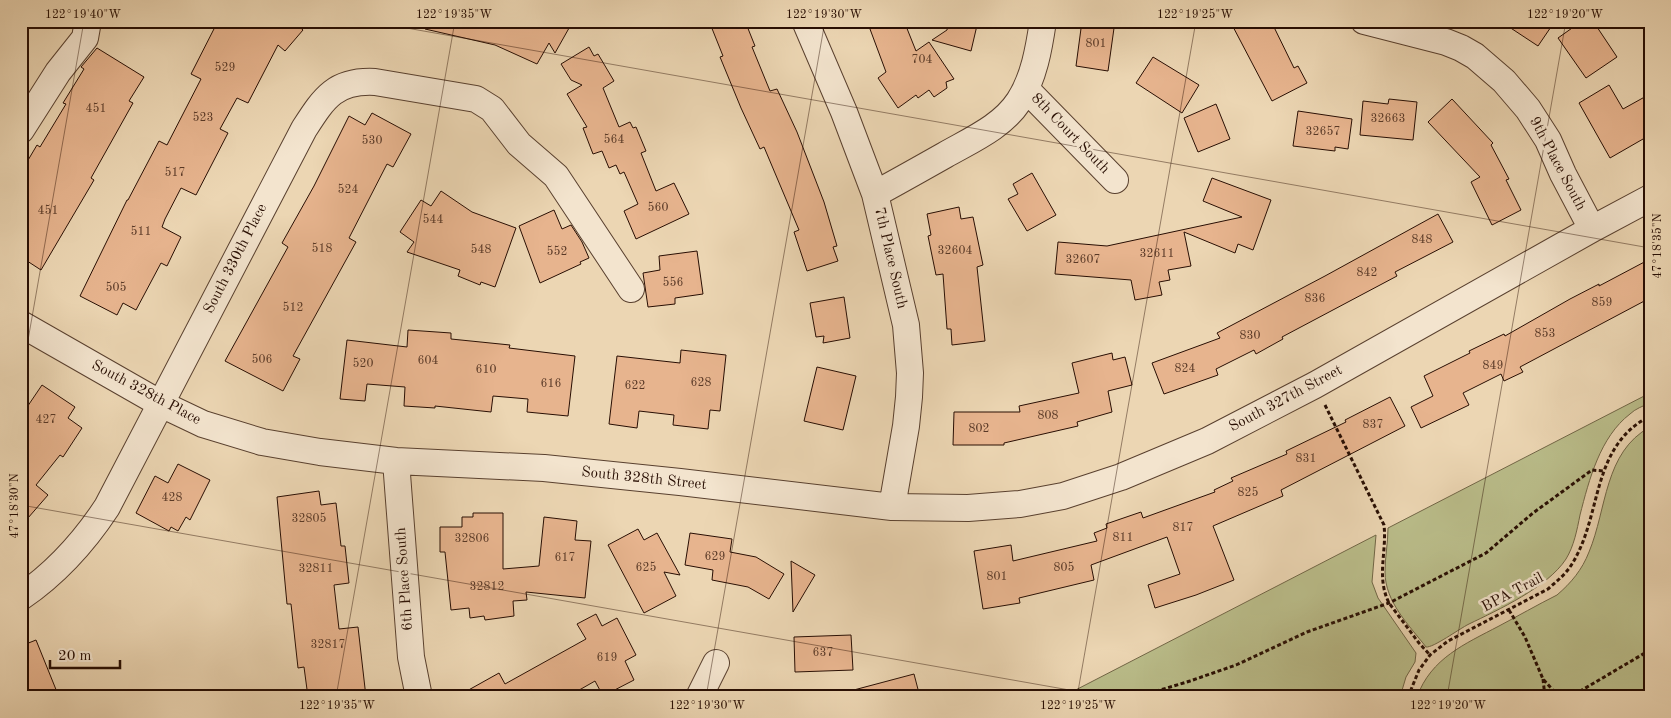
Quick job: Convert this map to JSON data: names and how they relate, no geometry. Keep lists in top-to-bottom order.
{
  "streets": {
    "street": [
      "8th Court South",
      "9th Place South",
      "7th Place South",
      "South 330th Place",
      "South 328th Place",
      "South 327th Street",
      "South 328th Street",
      "6th Place South"
    ],
    "path": ["BPA Trail"]
  },
  "crossings": [
    ["9th Place South", "South 327th Street"],
    ["7th Place South", "South 327th Street"],
    ["7th Place South", "South 328th Street"],
    ["South 330th Place", "South 328th Place"],
    ["South 328th Place", "South 328th Street"],
    ["South 328th Place", "6th Place South"],
    ["South 327th Street", "South 328th Street"],
    ["South 328th Street", "6th Place South"]
  ],
  "house_numbers": [
    "801",
    "704",
    "529",
    "451",
    "523",
    "32663",
    "32657",
    "564",
    "530",
    "517",
    "524",
    "560",
    "451",
    "544",
    "511",
    "848",
    "518",
    "548",
    "32604",
    "552",
    "32611",
    "32607",
    "842",
    "556",
    "505",
    "836",
    "859",
    "512",
    "853",
    "830",
    "506",
    "604",
    "520",
    "849",
    "824",
    "610",
    "628",
    "616",
    "622",
    "808",
    "427",
    "837",
    "802",
    "831",
    "825",
    "428",
    "32805",
    "817",
    "811",
    "32806",
    "629",
    "617",
    "625",
    "805",
    "32811",
    "801",
    "32812",
    "32817",
    "637",
    "619"
  ],
  "scale_bar": "20 m",
  "coordinates": [
    "122°19'40\"W",
    "122°19'35\"W",
    "122°19'30\"W",
    "122°19'25\"W",
    "122°19'20\"W",
    "47°18'35\"N",
    "47°18'30\"N"
  ]
}
